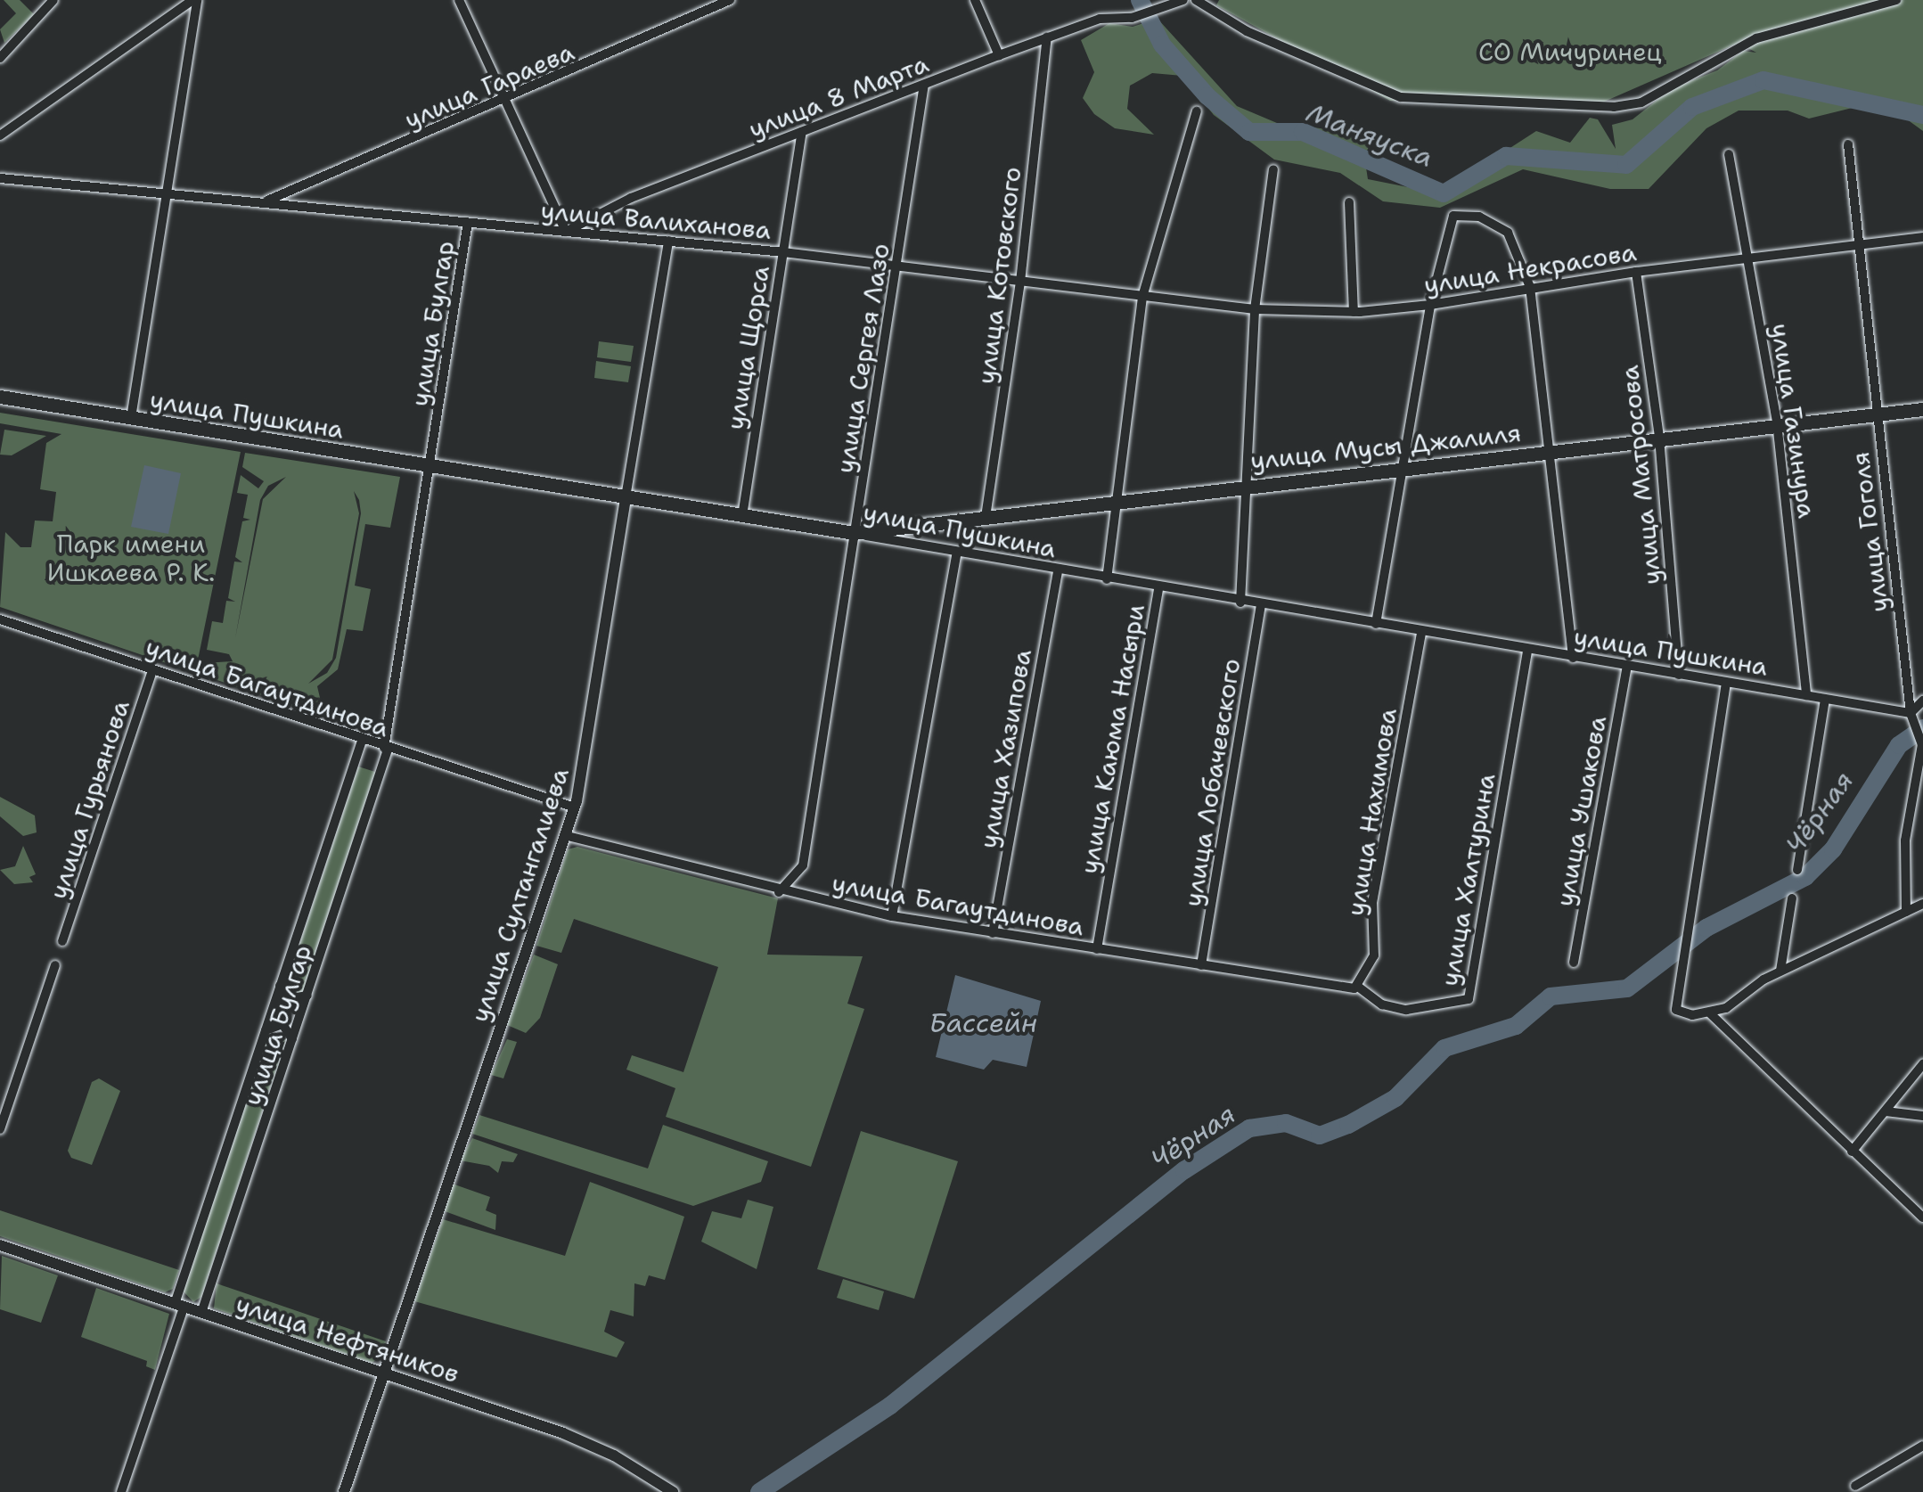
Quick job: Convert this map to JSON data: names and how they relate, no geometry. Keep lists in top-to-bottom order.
{
  "streets": {
    "main road": ["улица Пушкина", "улица Мусы Джалиля"],
    "street": [
      "улица Гараева",
      "улица 8 Марта",
      "улица Валиханова",
      "улица Некрасова",
      "улица Котовского",
      "улица Булгар",
      "улица Щорса",
      "улица Сергея Лазо",
      "улица Газинура",
      "улица Матросова",
      "улица Гоголя",
      "улица Багаутдинова",
      "улица Каюма Насыри",
      "улица Хазипова",
      "улица Лобачевского",
      "улица Гурьянова",
      "улица Ушакова",
      "улица Нахимова",
      "улица Халтурина",
      "улица Султангалиева",
      "улица Нефтяников"
    ]
  },
  "crossings": [
    ["улица Гараева", "улица Валиханова"],
    ["улица 8 Марта", "улица Валиханова"],
    ["улица 8 Марта", "улица Котовского"],
    ["улица 8 Марта", "улица Щорса"],
    ["улица 8 Марта", "улица Сергея Лазо"],
    ["улица Валиханова", "улица Некрасова"],
    ["улица Валиханова", "улица Котовского"],
    ["улица Валиханова", "улица Булгар"],
    ["улица Валиханова", "улица Щорса"],
    ["улица Валиханова", "улица Сергея Лазо"],
    ["улица Валиханова", "улица Султангалиева"],
    ["улица Некрасова", "улица Газинура"],
    ["улица Некрасова", "улица Матросова"],
    ["улица Некрасова", "улица Гоголя"],
    ["улица Котовского", "улица Мусы Джалиля"],
    ["улица Булгар", "улица Пушкина"],
    ["улица Булгар", "улица Багаутдинова"],
    ["улица Булгар", "улица Нефтяников"],
    ["улица Щорса", "улица Пушкина"],
    ["улица Сергея Лазо", "улица Пушкина"],
    ["улица Сергея Лазо", "улица Мусы Джалиля"],
    ["улица Сергея Лазо", "улица Багаутдинова"],
    ["улица Пушкина", "улица Газинура"],
    ["улица Пушкина", "улица Мусы Джалиля"],
    ["улица Пушкина", "улица Матросова"],
    ["улица Пушкина", "улица Гоголя"],
    ["улица Пушкина", "улица Каюма Насыри"],
    ["улица Пушкина", "улица Хазипова"],
    ["улица Пушкина", "улица Лобачевского"],
    ["улица Пушкина", "улица Ушакова"],
    ["улица Пушкина", "улица Нахимова"],
    ["улица Пушкина", "улица Халтурина"],
    ["улица Пушкина", "улица Султангалиева"],
    ["улица Газинура", "улица Мусы Джалиля"],
    ["улица Мусы Джалиля", "улица Матросова"],
    ["улица Мусы Джалиля", "улица Гоголя"],
    ["улица Багаутдинова", "улица Каюма Насыри"],
    ["улица Багаутдинова", "улица Хазипова"],
    ["улица Багаутдинова", "улица Лобачевского"],
    ["улица Багаутдинова", "улица Гурьянова"],
    ["улица Багаутдинова", "улица Нахимова"],
    ["улица Багаутдинова", "улица Халтурина"],
    ["улица Багаутдинова", "улица Султангалиева"],
    ["улица Нахимова", "улица Халтурина"],
    ["улица Султангалиева", "улица Нефтяников"]
  ],
  "water": ["Маняуска", "Чёрная", "Бассейн"],
  "parks": ["СО Мичуринец", "Парк имени Ишкаева Р. К."]
}
